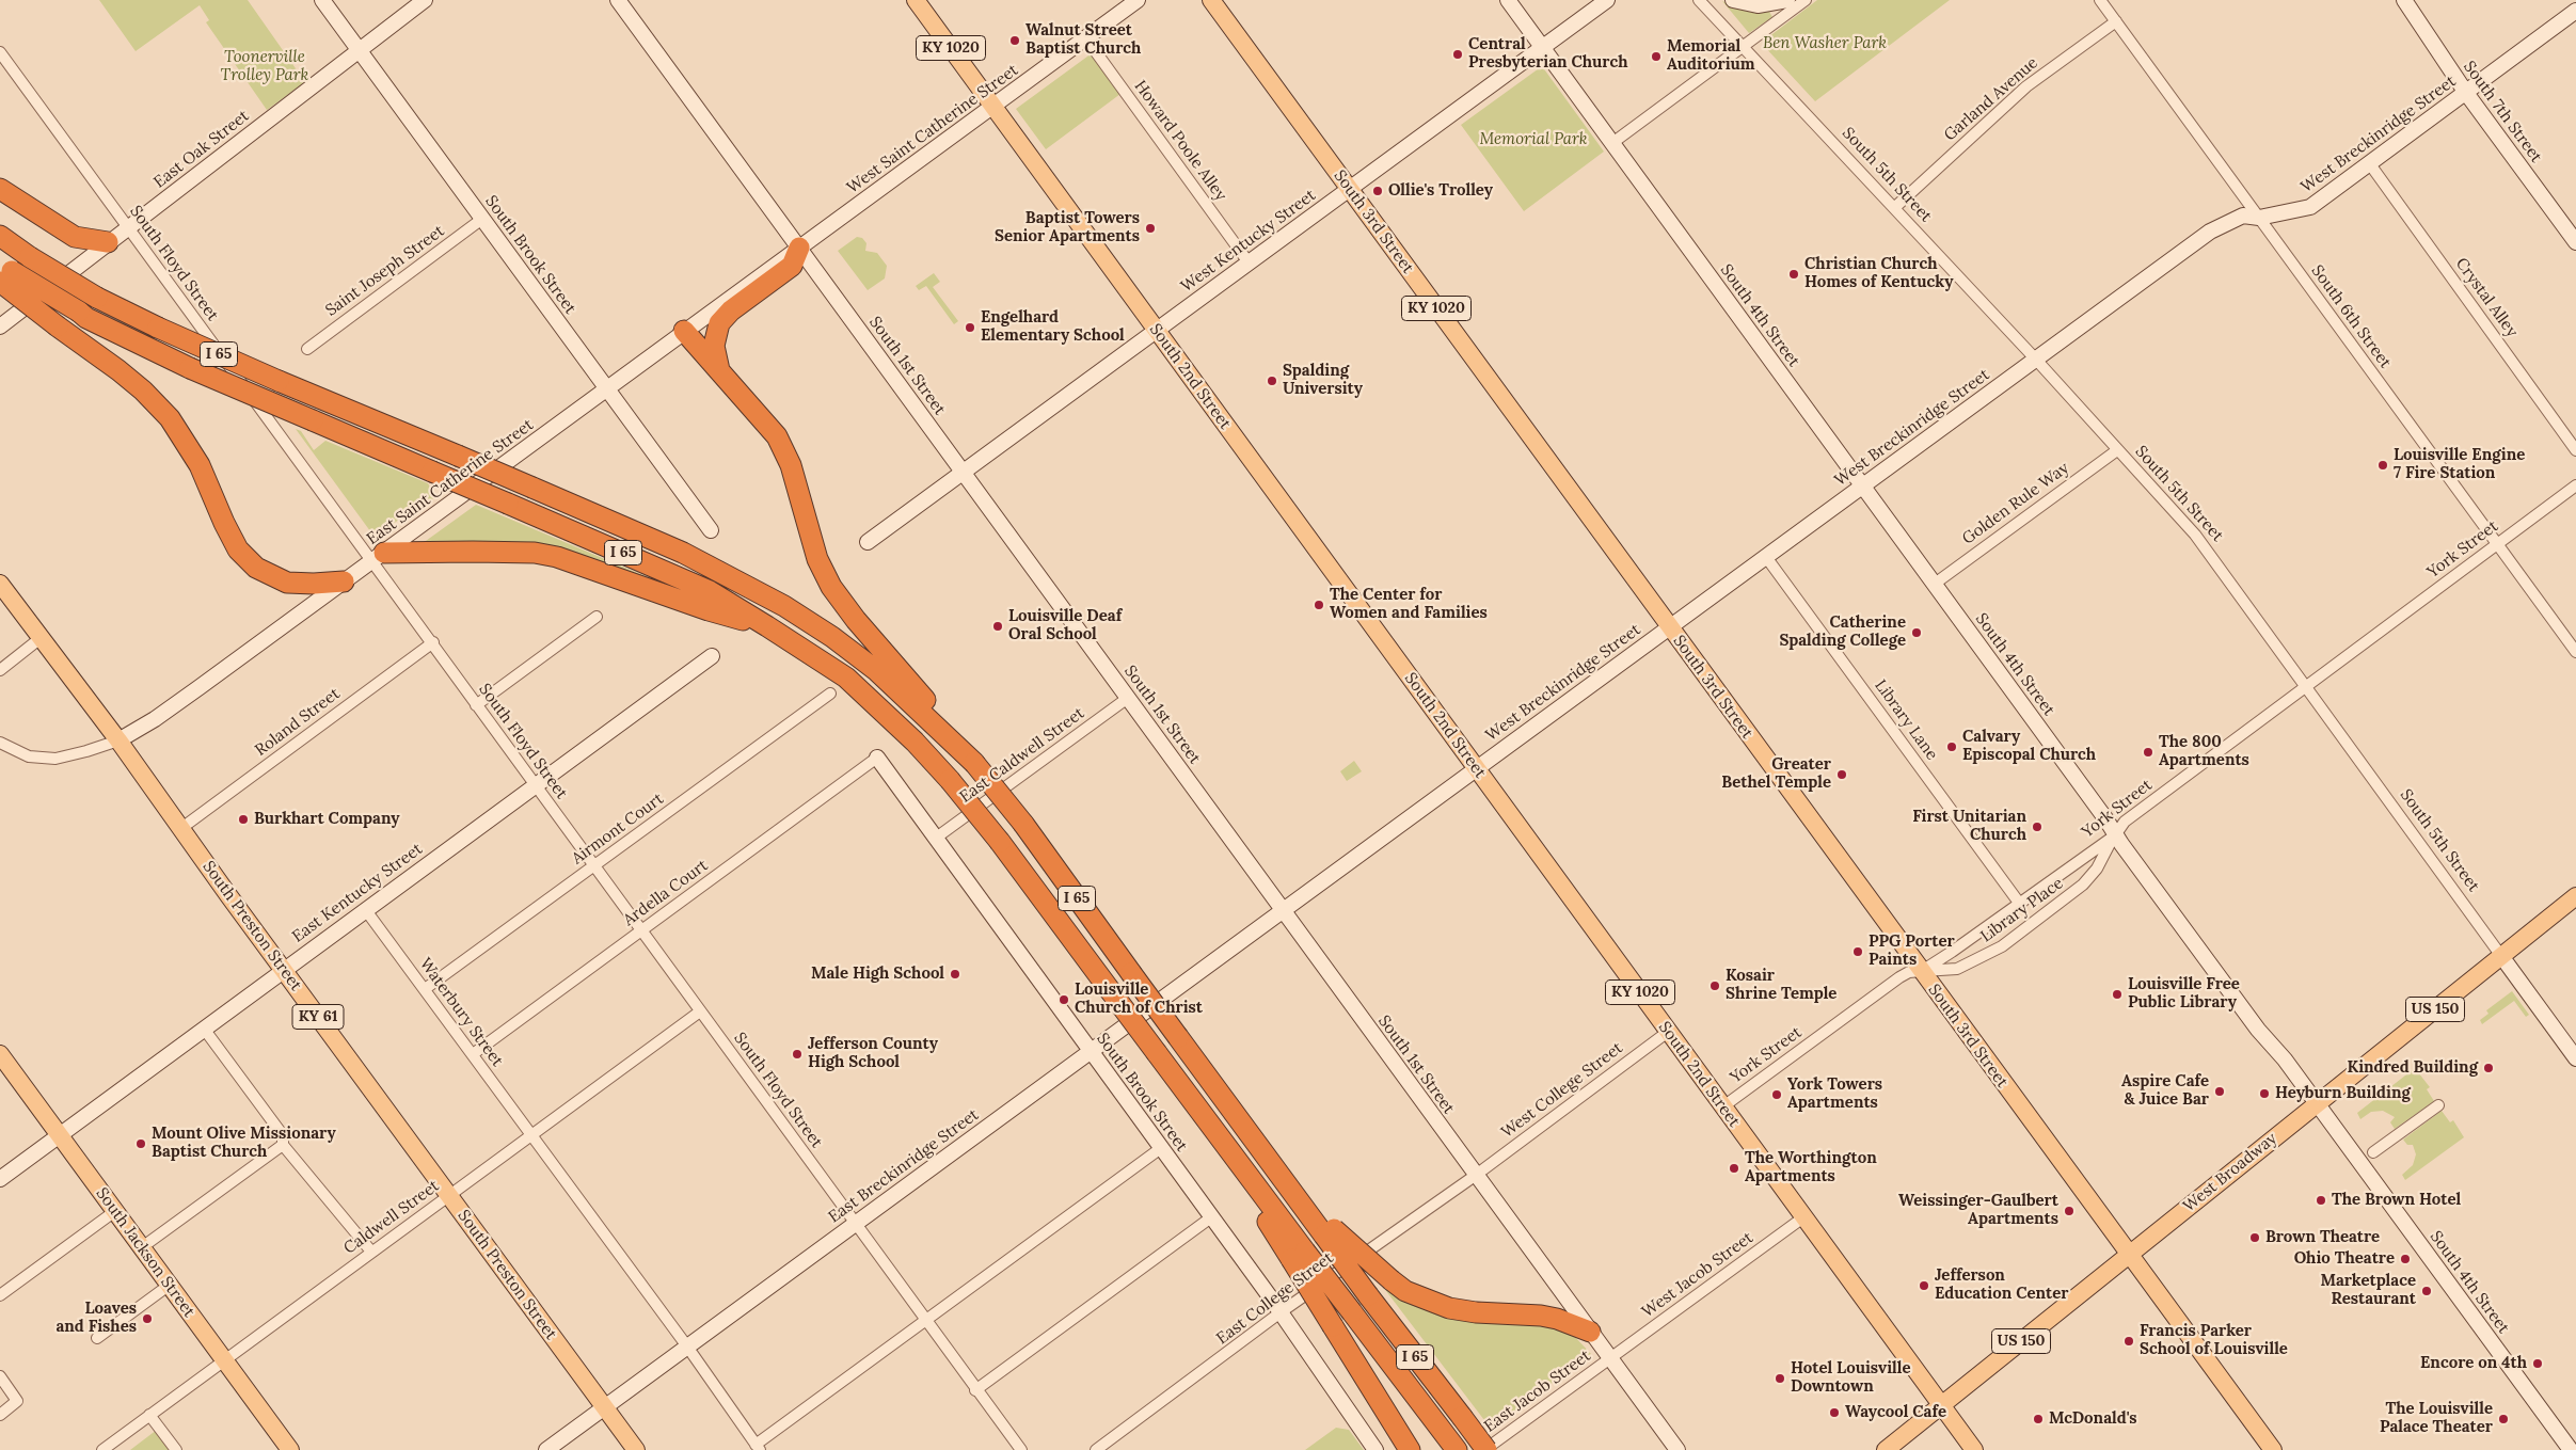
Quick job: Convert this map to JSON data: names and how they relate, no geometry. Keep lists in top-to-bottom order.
{
  "streets": {
    "highway": ["I 65"],
    "main road": [
      "KY 1020",
      "South 3rd Street",
      "South 2nd Street",
      "South Preston Street",
      "US 150",
      "KY 61",
      "West Broadway",
      "South Jackson Street"
    ],
    "street": [
      "Garland Avenue",
      "South 7th Street",
      "West Saint Catherine Street",
      "West Breckinridge Street",
      "Howard Poole Alley",
      "East Oak Street",
      "South 5th Street",
      "West Kentucky Street",
      "South Brook Street",
      "South Floyd Street",
      "Saint Joseph Street",
      "Crystal Alley",
      "South 4th Street",
      "South 6th Street",
      "South 1st Street",
      "East Saint Catherine Street",
      "Golden Rule Way",
      "York Street",
      "Library Lane",
      "Roland Street",
      "East Caldwell Street",
      "Airmont Court",
      "East Kentucky Street",
      "Ardella Court",
      "Library Place",
      "Waterbury Street",
      "West College Street",
      "East Breckinridge Street",
      "Caldwell Street",
      "West Jacob Street",
      "East College Street",
      "East Jacob Street"
    ]
  },
  "crossings": [
    ["Garland Avenue", "South 5th Street"],
    ["Garland Avenue", "South 6th Street"],
    ["South 7th Street", "West Breckinridge Street"],
    ["West Saint Catherine Street", "Howard Poole Alley"],
    ["West Saint Catherine Street", "South 1st Street"],
    ["West Saint Catherine Street", "South 2nd Street"],
    ["West Saint Catherine Street", "East Saint Catherine Street"],
    ["West Breckinridge Street", "South 5th Street"],
    ["West Breckinridge Street", "South 3rd Street"],
    ["West Breckinridge Street", "Crystal Alley"],
    ["West Breckinridge Street", "South 4th Street"],
    ["West Breckinridge Street", "South 6th Street"],
    ["West Breckinridge Street", "South 1st Street"],
    ["West Breckinridge Street", "South 2nd Street"],
    ["West Breckinridge Street", "Library Lane"],
    ["West Breckinridge Street", "East Breckinridge Street"],
    ["Howard Poole Alley", "West Kentucky Street"],
    ["East Oak Street", "South Brook Street"],
    ["East Oak Street", "South Floyd Street"],
    ["South 5th Street", "Golden Rule Way"],
    ["South 5th Street", "York Street"],
    ["South 5th Street", "West Broadway"],
    ["South 3rd Street", "West Kentucky Street"],
    ["South 3rd Street", "York Street"],
    ["South 3rd Street", "Library Place"],
    ["South 3rd Street", "West Broadway"],
    ["West Kentucky Street", "South 4th Street"],
    ["West Kentucky Street", "South 1st Street"],
    ["West Kentucky Street", "South 2nd Street"],
    ["South Brook Street", "Saint Joseph Street"],
    ["South Brook Street", "East Saint Catherine Street"],
    ["South Brook Street", "East Caldwell Street"],
    ["South Brook Street", "Ardella Court"],
    ["South Brook Street", "East Breckinridge Street"],
    ["South Brook Street", "East College Street"],
    ["South Floyd Street", "East Saint Catherine Street"],
    ["South Floyd Street", "Roland Street"],
    ["South Floyd Street", "Airmont Court"],
    ["South Floyd Street", "East Kentucky Street"],
    ["South Floyd Street", "Ardella Court"],
    ["South Floyd Street", "East Breckinridge Street"],
    ["South Floyd Street", "Caldwell Street"],
    ["South 4th Street", "Golden Rule Way"],
    ["South 4th Street", "York Street"],
    ["South 4th Street", "Library Place"],
    ["South 4th Street", "West Broadway"],
    ["South 6th Street", "York Street"],
    ["I 65", "East Jacob Street"],
    ["South 1st Street", "East Saint Catherine Street"],
    ["South 1st Street", "East Caldwell Street"],
    ["South 1st Street", "West College Street"],
    ["South 1st Street", "East Breckinridge Street"],
    ["South 1st Street", "West Jacob Street"],
    ["South 1st Street", "East College Street"],
    ["South 1st Street", "East Jacob Street"],
    ["South 2nd Street", "York Street"],
    ["South 2nd Street", "West College Street"],
    ["South 2nd Street", "West Broadway"],
    ["South 2nd Street", "West Jacob Street"],
    ["East Saint Catherine Street", "South Preston Street"],
    ["York Street", "Library Lane"],
    ["York Street", "Library Place"],
    ["Roland Street", "South Preston Street"],
    ["Airmont Court", "Waterbury Street"],
    ["East Kentucky Street", "South Preston Street"],
    ["East Kentucky Street", "Waterbury Street"],
    ["East Kentucky Street", "South Jackson Street"],
    ["Ardella Court", "Waterbury Street"],
    ["South Preston Street", "East Breckinridge Street"],
    ["South Preston Street", "Caldwell Street"],
    ["Waterbury Street", "East Breckinridge Street"],
    ["Waterbury Street", "Caldwell Street"],
    ["West College Street", "East College Street"],
    ["Caldwell Street", "South Jackson Street"],
    ["West Jacob Street", "East Jacob Street"]
  ],
  "parks": ["Ben Washer Park", "Toonerville Trolley Park", "Memorial Park"],
  "places": [
    "Walnut Street Baptist Church",
    "Central Presbyterian Church",
    "Memorial Auditorium",
    "Ollie's Trolley",
    "Baptist Towers Senior Apartments",
    "Christian Church Homes of Kentucky",
    "Engelhard Elementary School",
    "Spalding University",
    "Louisville Engine 7 Fire Station",
    "The Center for Women and Families",
    "Louisville Deaf Oral School",
    "Catherine Spalding College",
    "Calvary Episcopal Church",
    "The 800 Apartments",
    "Greater Bethel Temple",
    "Burkhart Company",
    "First Unitarian Church",
    "PPG Porter Paints",
    "Male High School",
    "Kosair Shrine Temple",
    "Louisville Free Public Library",
    "Louisville Church of Christ",
    "Jefferson County High School",
    "Kindred Building",
    "Aspire Cafe & Juice Bar",
    "Heyburn Building",
    "York Towers Apartments",
    "Mount Olive Missionary Baptist Church",
    "The Worthington Apartments",
    "The Brown Hotel",
    "Weissinger-Gaulbert Apartments",
    "Brown Theatre",
    "Ohio Theatre",
    "Jefferson Education Center",
    "Marketplace Restaurant",
    "Loaves and Fishes",
    "Francis Parker School of Louisville",
    "Encore on 4th",
    "Hotel Louisville Downtown",
    "Waycool Cafe",
    "McDonald's",
    "The Louisville Palace Theater"
  ]
}
